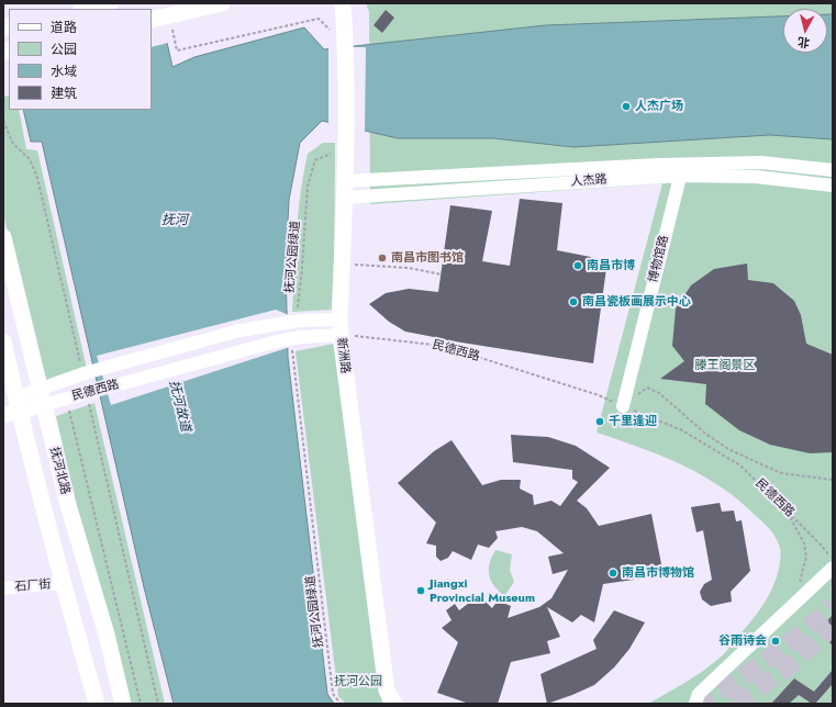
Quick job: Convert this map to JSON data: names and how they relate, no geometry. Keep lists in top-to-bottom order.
{
  "streets": {
    "main road": ["新洲路", "抚河北路"],
    "street": [
      "人杰路",
      "博物馆路",
      "民德西路",
      "石厂街"
    ],
    "path": ["抚河公园绿道"]
  },
  "crossings": [
    ["人杰路", "博物馆路"],
    ["人杰路", "新洲路"],
    ["抚河公园绿道", "民德西路"],
    ["抚河公园绿道", "新洲路"],
    ["博物馆路", "民德西路"],
    ["民德西路", "新洲路"],
    ["民德西路", "抚河北路"],
    ["抚河北路", "石厂街"]
  ],
  "water": ["抚河", "抚河故道"],
  "parks": ["滕王阁景区", "抚河公园"],
  "places": [
    "人杰广场",
    "南昌市图书馆",
    "南昌市博",
    "南昌瓷板画展示中心",
    "千里逢迎",
    "南昌市博物馆",
    "Jiangxi Provincial Museum",
    "谷雨诗会"
  ],
  "legend": [
    "道路",
    "公园",
    "水域",
    "建筑"
  ],
  "north": "bottom"
}
